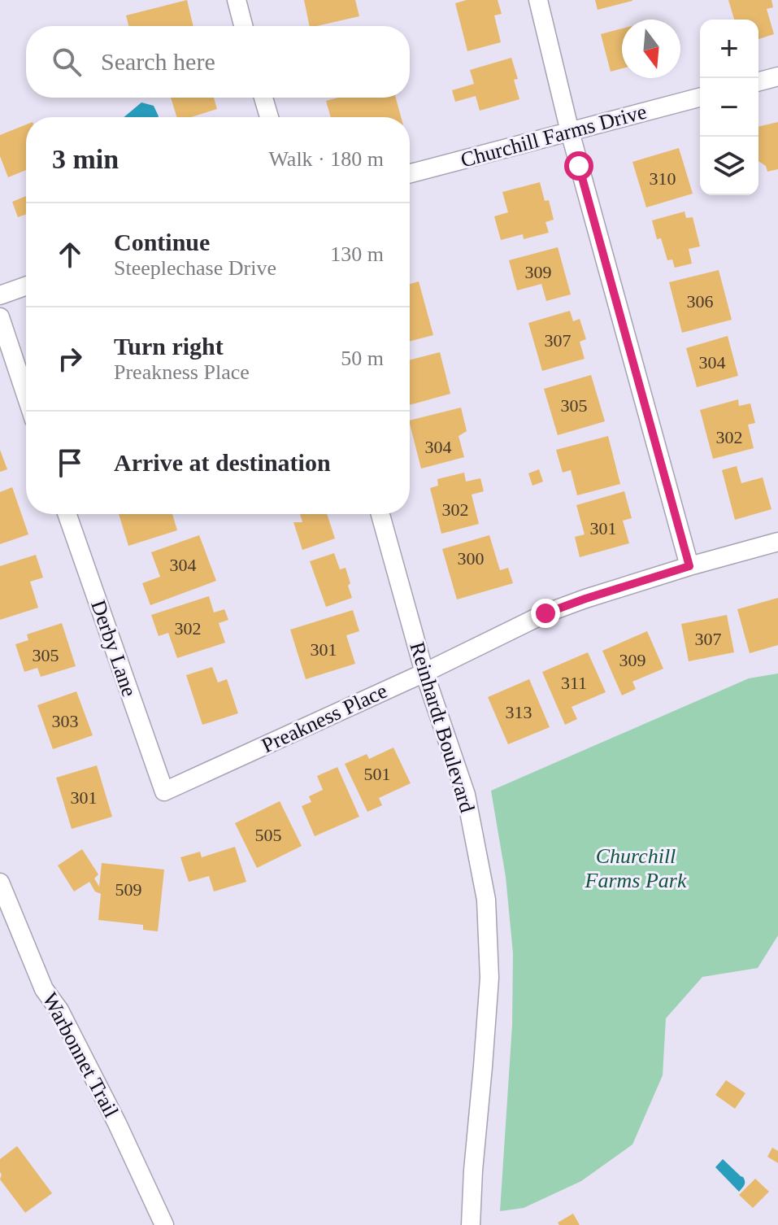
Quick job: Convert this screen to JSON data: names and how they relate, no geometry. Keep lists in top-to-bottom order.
{
  "streets": {
    "street": [
      "Churchill Farms Drive",
      "Derby Lane",
      "Preakness Place",
      "Reinhardt Boulevard",
      "Warbonnet Trail"
    ]
  },
  "crossings": [
    ["Derby Lane", "Preakness Place"],
    ["Preakness Place", "Reinhardt Boulevard"]
  ],
  "parks": ["Churchill Farms Park"],
  "house_numbers": [
    "310",
    "309",
    "306",
    "307",
    "304",
    "305",
    "302",
    "304",
    "302",
    "301",
    "300",
    "304",
    "302",
    "307",
    "301",
    "305",
    "309",
    "311",
    "313",
    "303",
    "501",
    "301",
    "505",
    "509"
  ],
  "north": "bottom",
  "page": {
    "map_buttons": ["+", "−"],
    "search": "Search here",
    "heading": ["3 min", "Walk · 180 m"],
    "list": [
      ["Continue", "Steeplechase Drive", "130 m"],
      ["Turn right", "Preakness Place", "50 m"],
      "Arrive at destination"
    ]
  }
}
